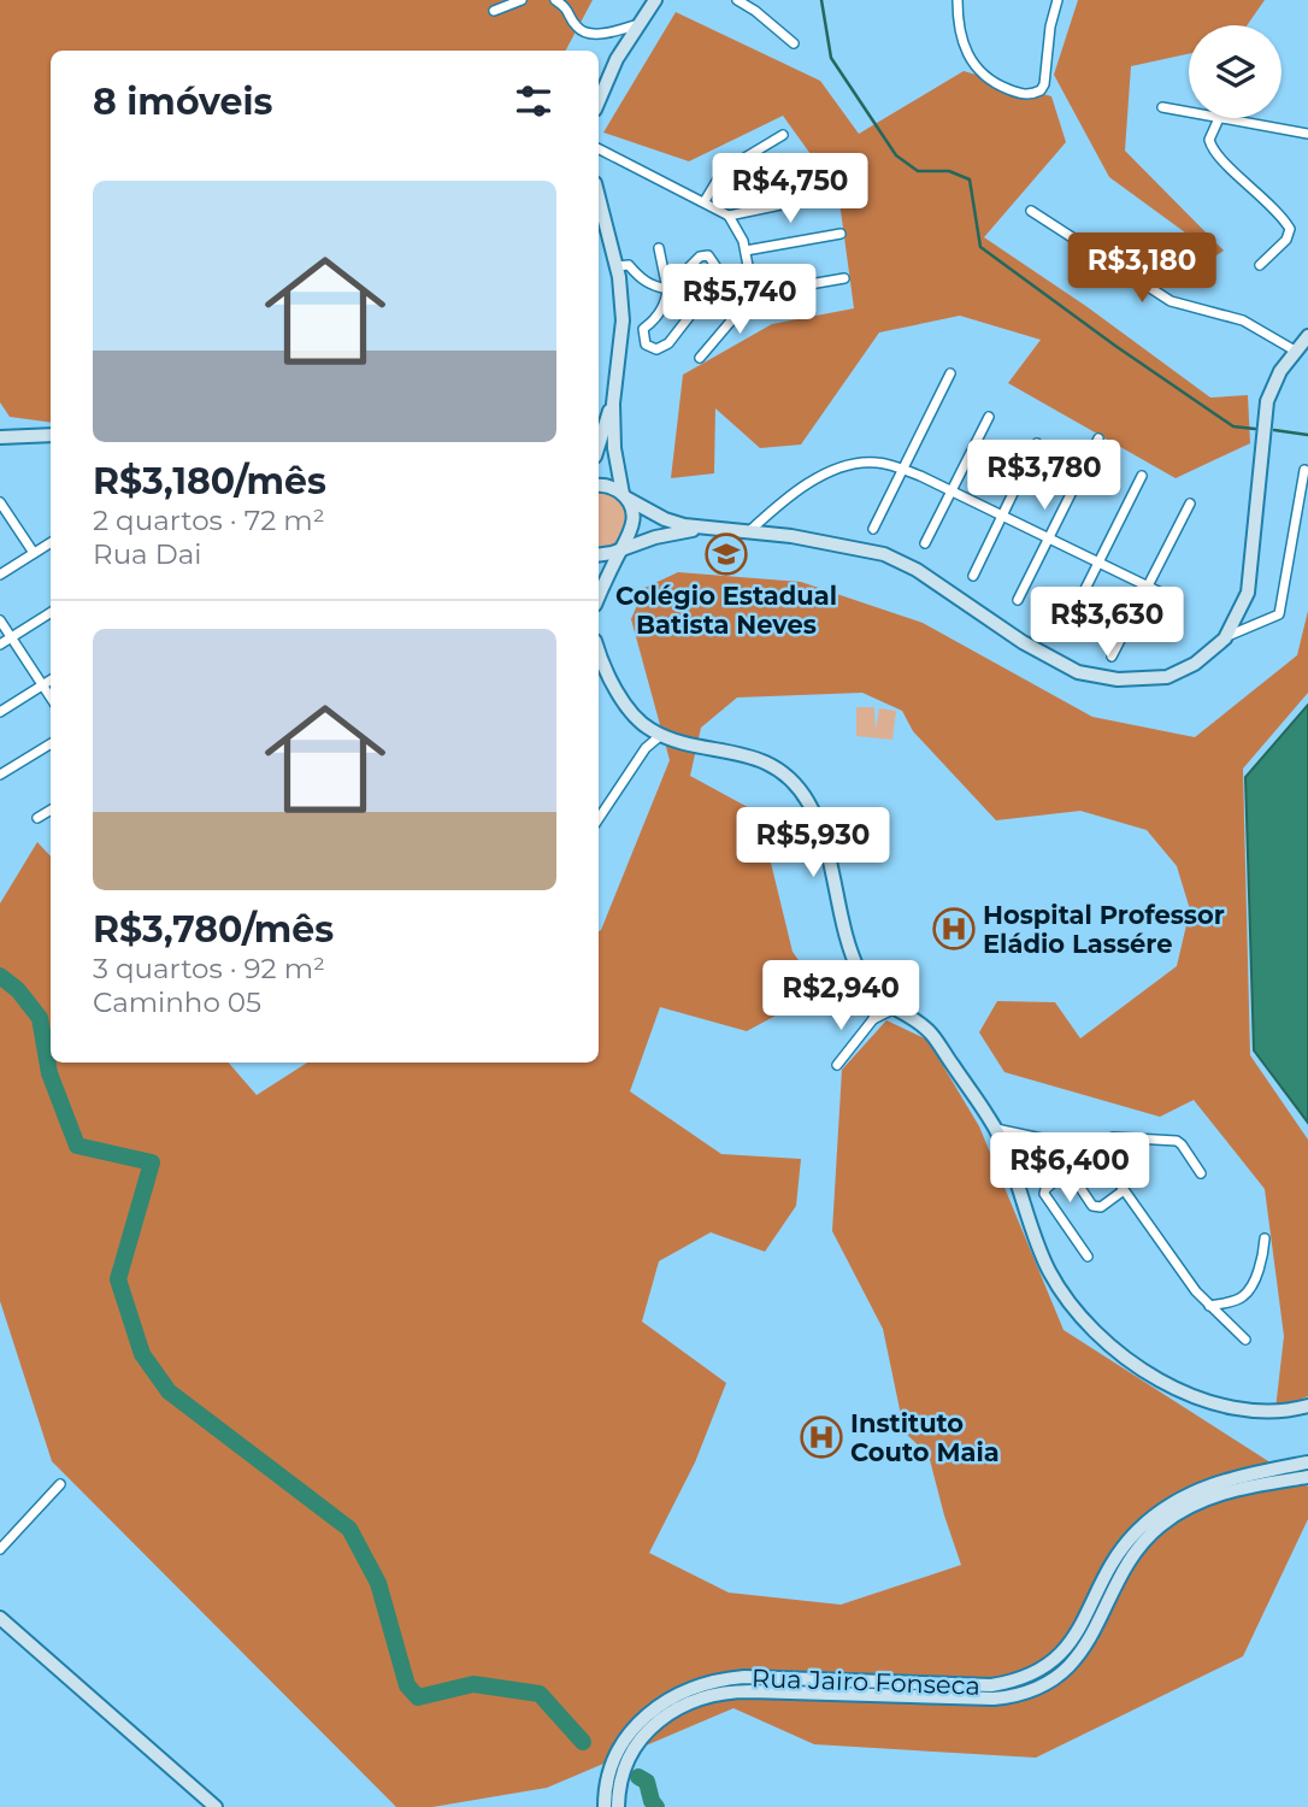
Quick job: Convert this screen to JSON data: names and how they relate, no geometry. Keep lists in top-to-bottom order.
{
  "streets": {
    "main road": ["Rua Jairo Fonseca"]
  },
  "places": {
    "school or university": ["Colégio Estadual Batista Neves"],
    "hospital": ["Hospital Professor Eládio Lassére", "Instituto Couto Maia"]
  },
  "page": {
    "heading": "8 imóveis",
    "list": [
      {
        "name": "R$3,180/mês",
        "note": "2 quartos · 72 m² · Rua Dai"
      },
      {
        "name": "R$3,780/mês",
        "note": "3 quartos · 92 m² · Caminho 05"
      }
    ],
    "price": [
      "R$4,750",
      "R$3,180",
      "R$5,740",
      "R$3,780",
      "R$3,630",
      "R$5,930",
      "R$2,940",
      "R$6,400"
    ]
  }
}
